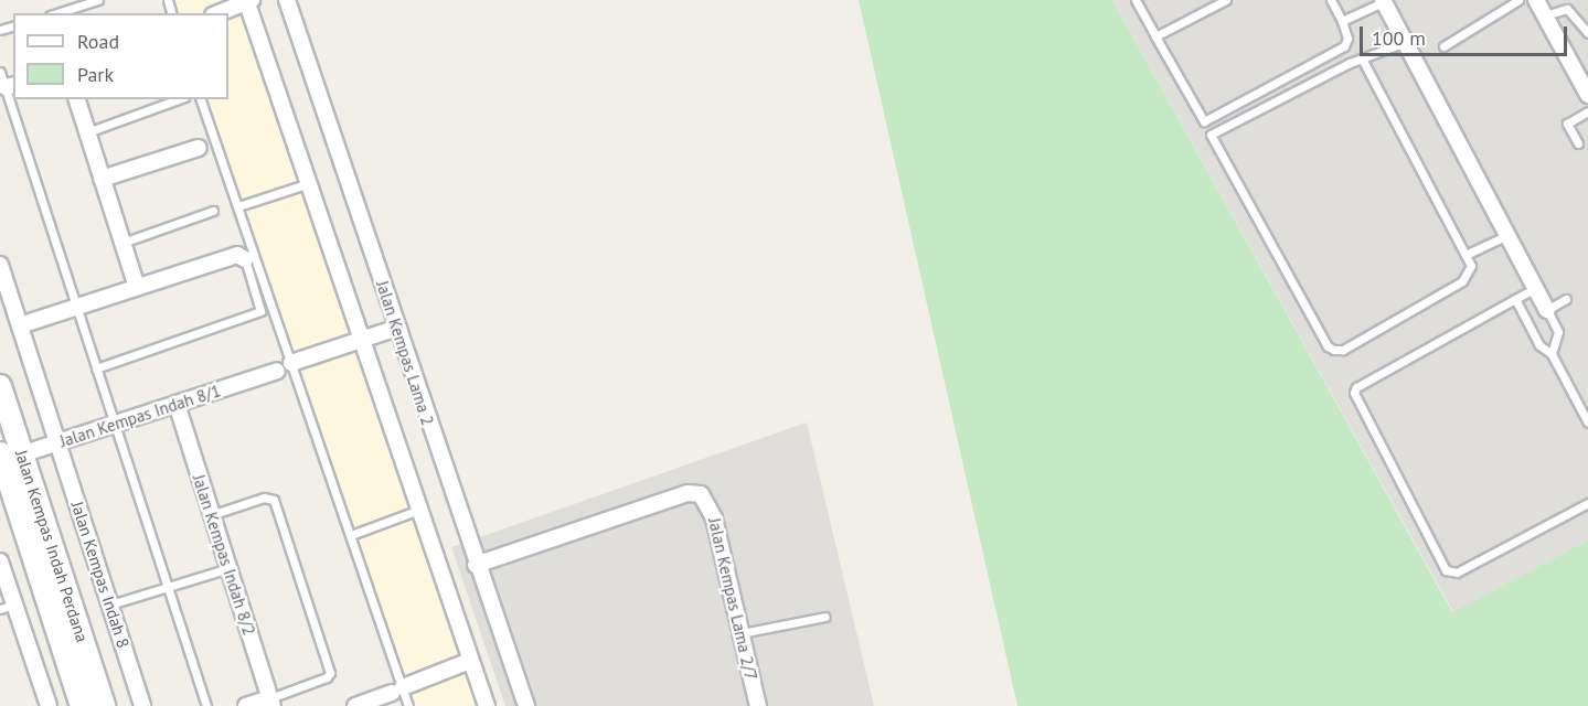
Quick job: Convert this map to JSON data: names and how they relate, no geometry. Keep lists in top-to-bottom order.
{
  "streets": {
    "street": [
      "Jalan Kempas Lama 2",
      "Jalan Kempas Indah 8/1",
      "Jalan Kempas Indah Perdana",
      "Jalan Kempas Indah 8/2",
      "Jalan Kempas Indah 8",
      "Jalan Kempas Lama 2/7"
    ]
  },
  "crossings": [
    ["Jalan Kempas Lama 2", "Jalan Kempas Lama 2/7"],
    ["Jalan Kempas Indah 8/1", "Jalan Kempas Indah Perdana"],
    ["Jalan Kempas Indah 8/1", "Jalan Kempas Indah 8/2"],
    ["Jalan Kempas Indah 8/1", "Jalan Kempas Indah 8"]
  ],
  "legend": ["Road", "Park"],
  "scale_bar": "100 m"
}
